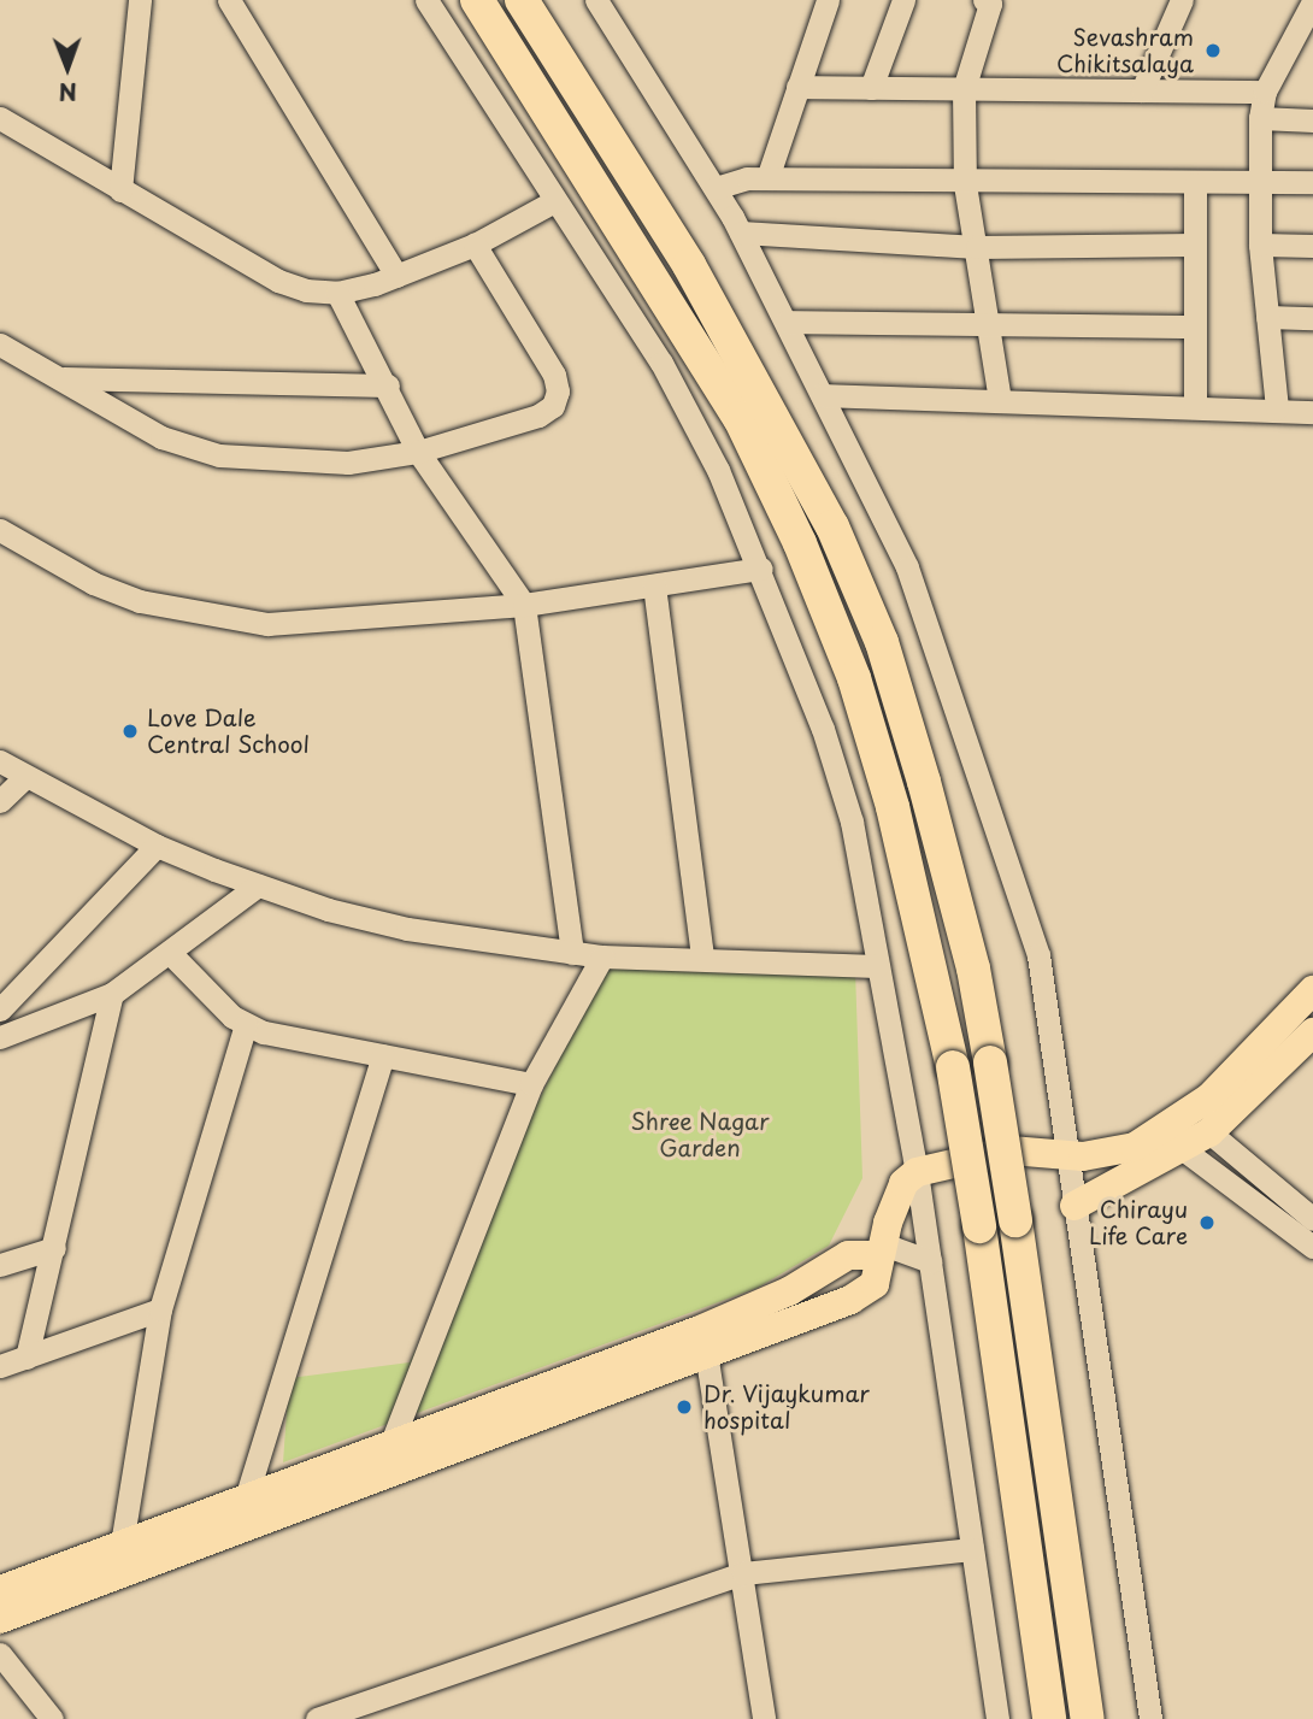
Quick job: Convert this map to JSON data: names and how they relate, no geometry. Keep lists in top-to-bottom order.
{
  "parks": ["Shree Nagar Garden"],
  "places": [
    "Sevashram Chikitsalaya",
    "Love Dale Central School",
    "Chirayu Life Care",
    "Dr. Vijaykumar hospital"
  ],
  "north": "bottom"
}
